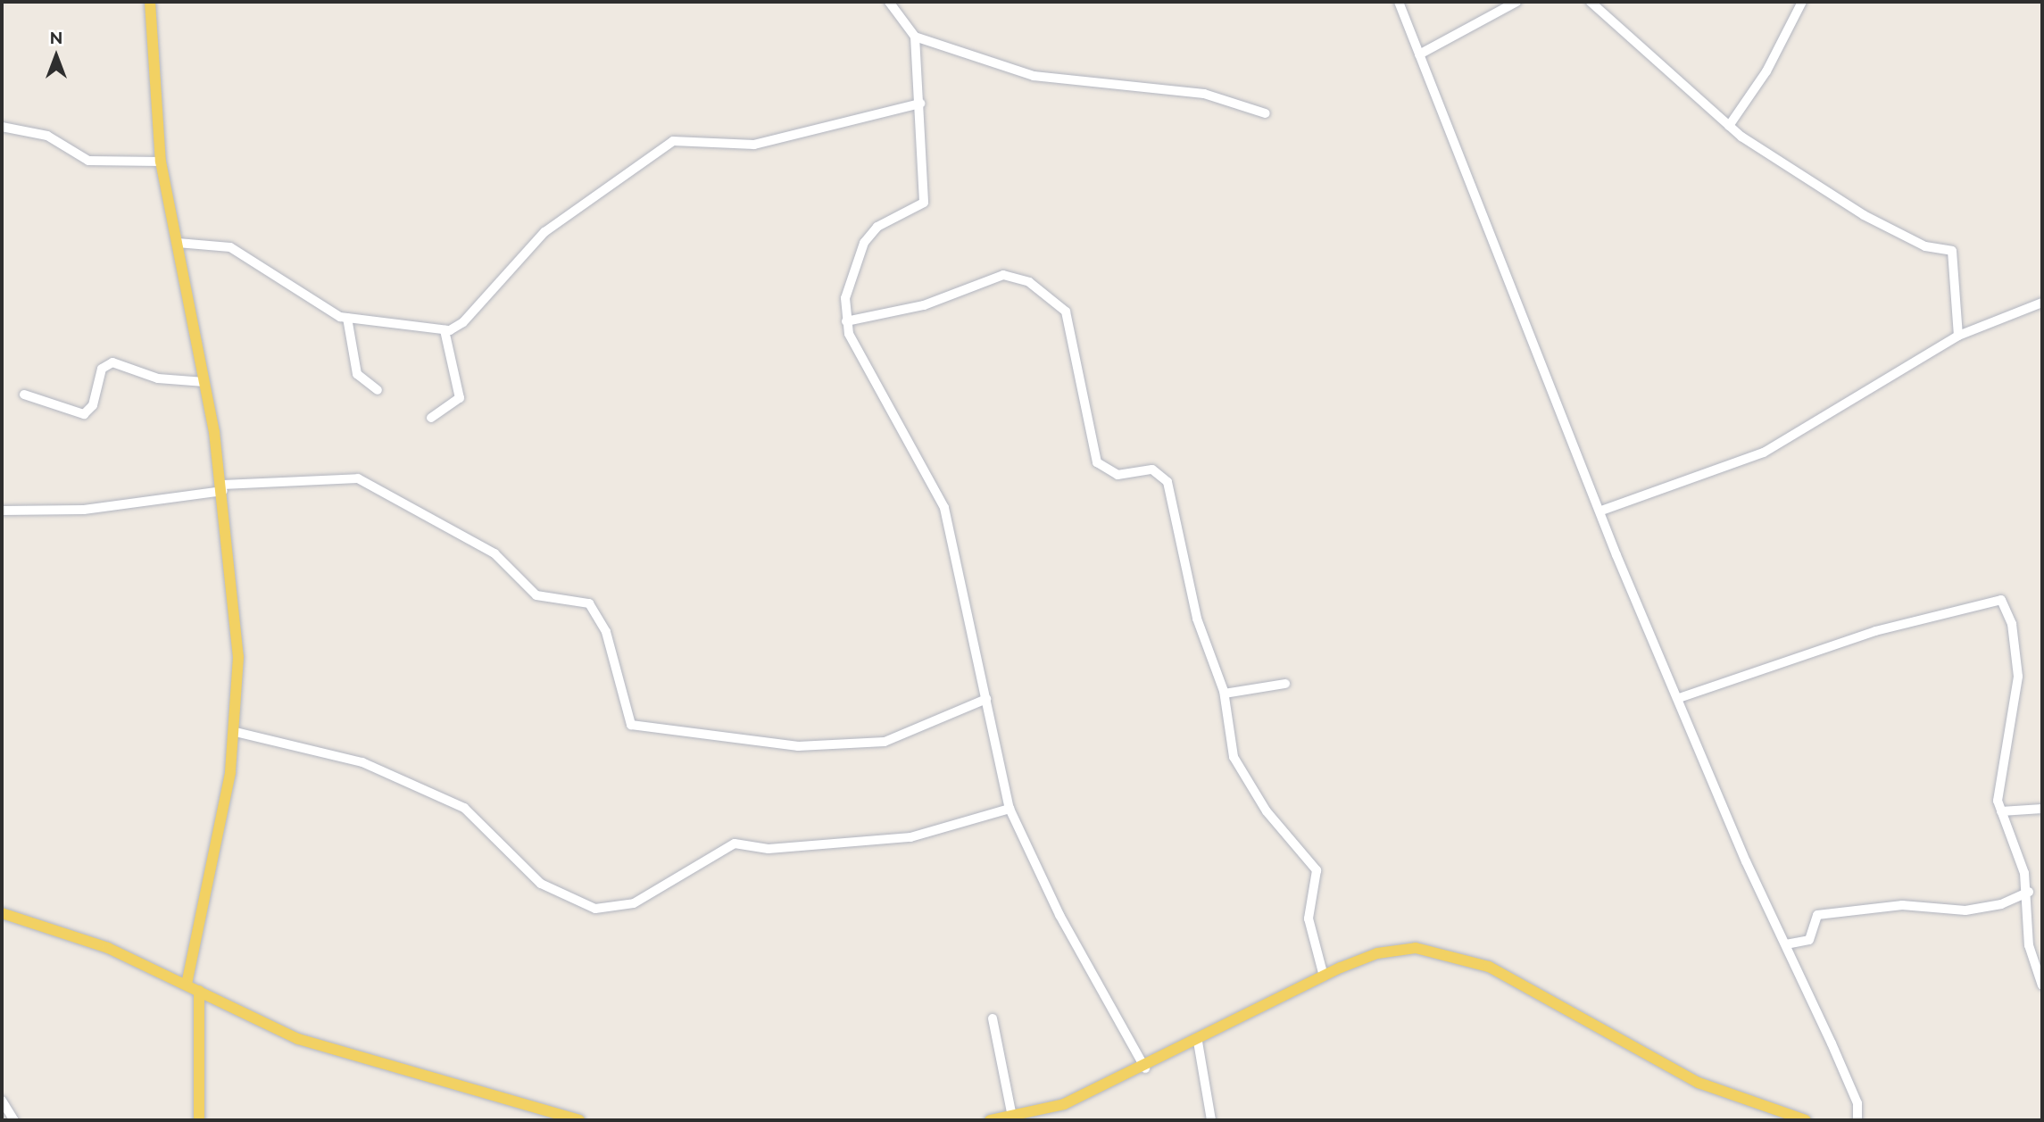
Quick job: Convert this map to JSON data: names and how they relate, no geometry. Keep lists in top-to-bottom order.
{
  "north": "top"
}
